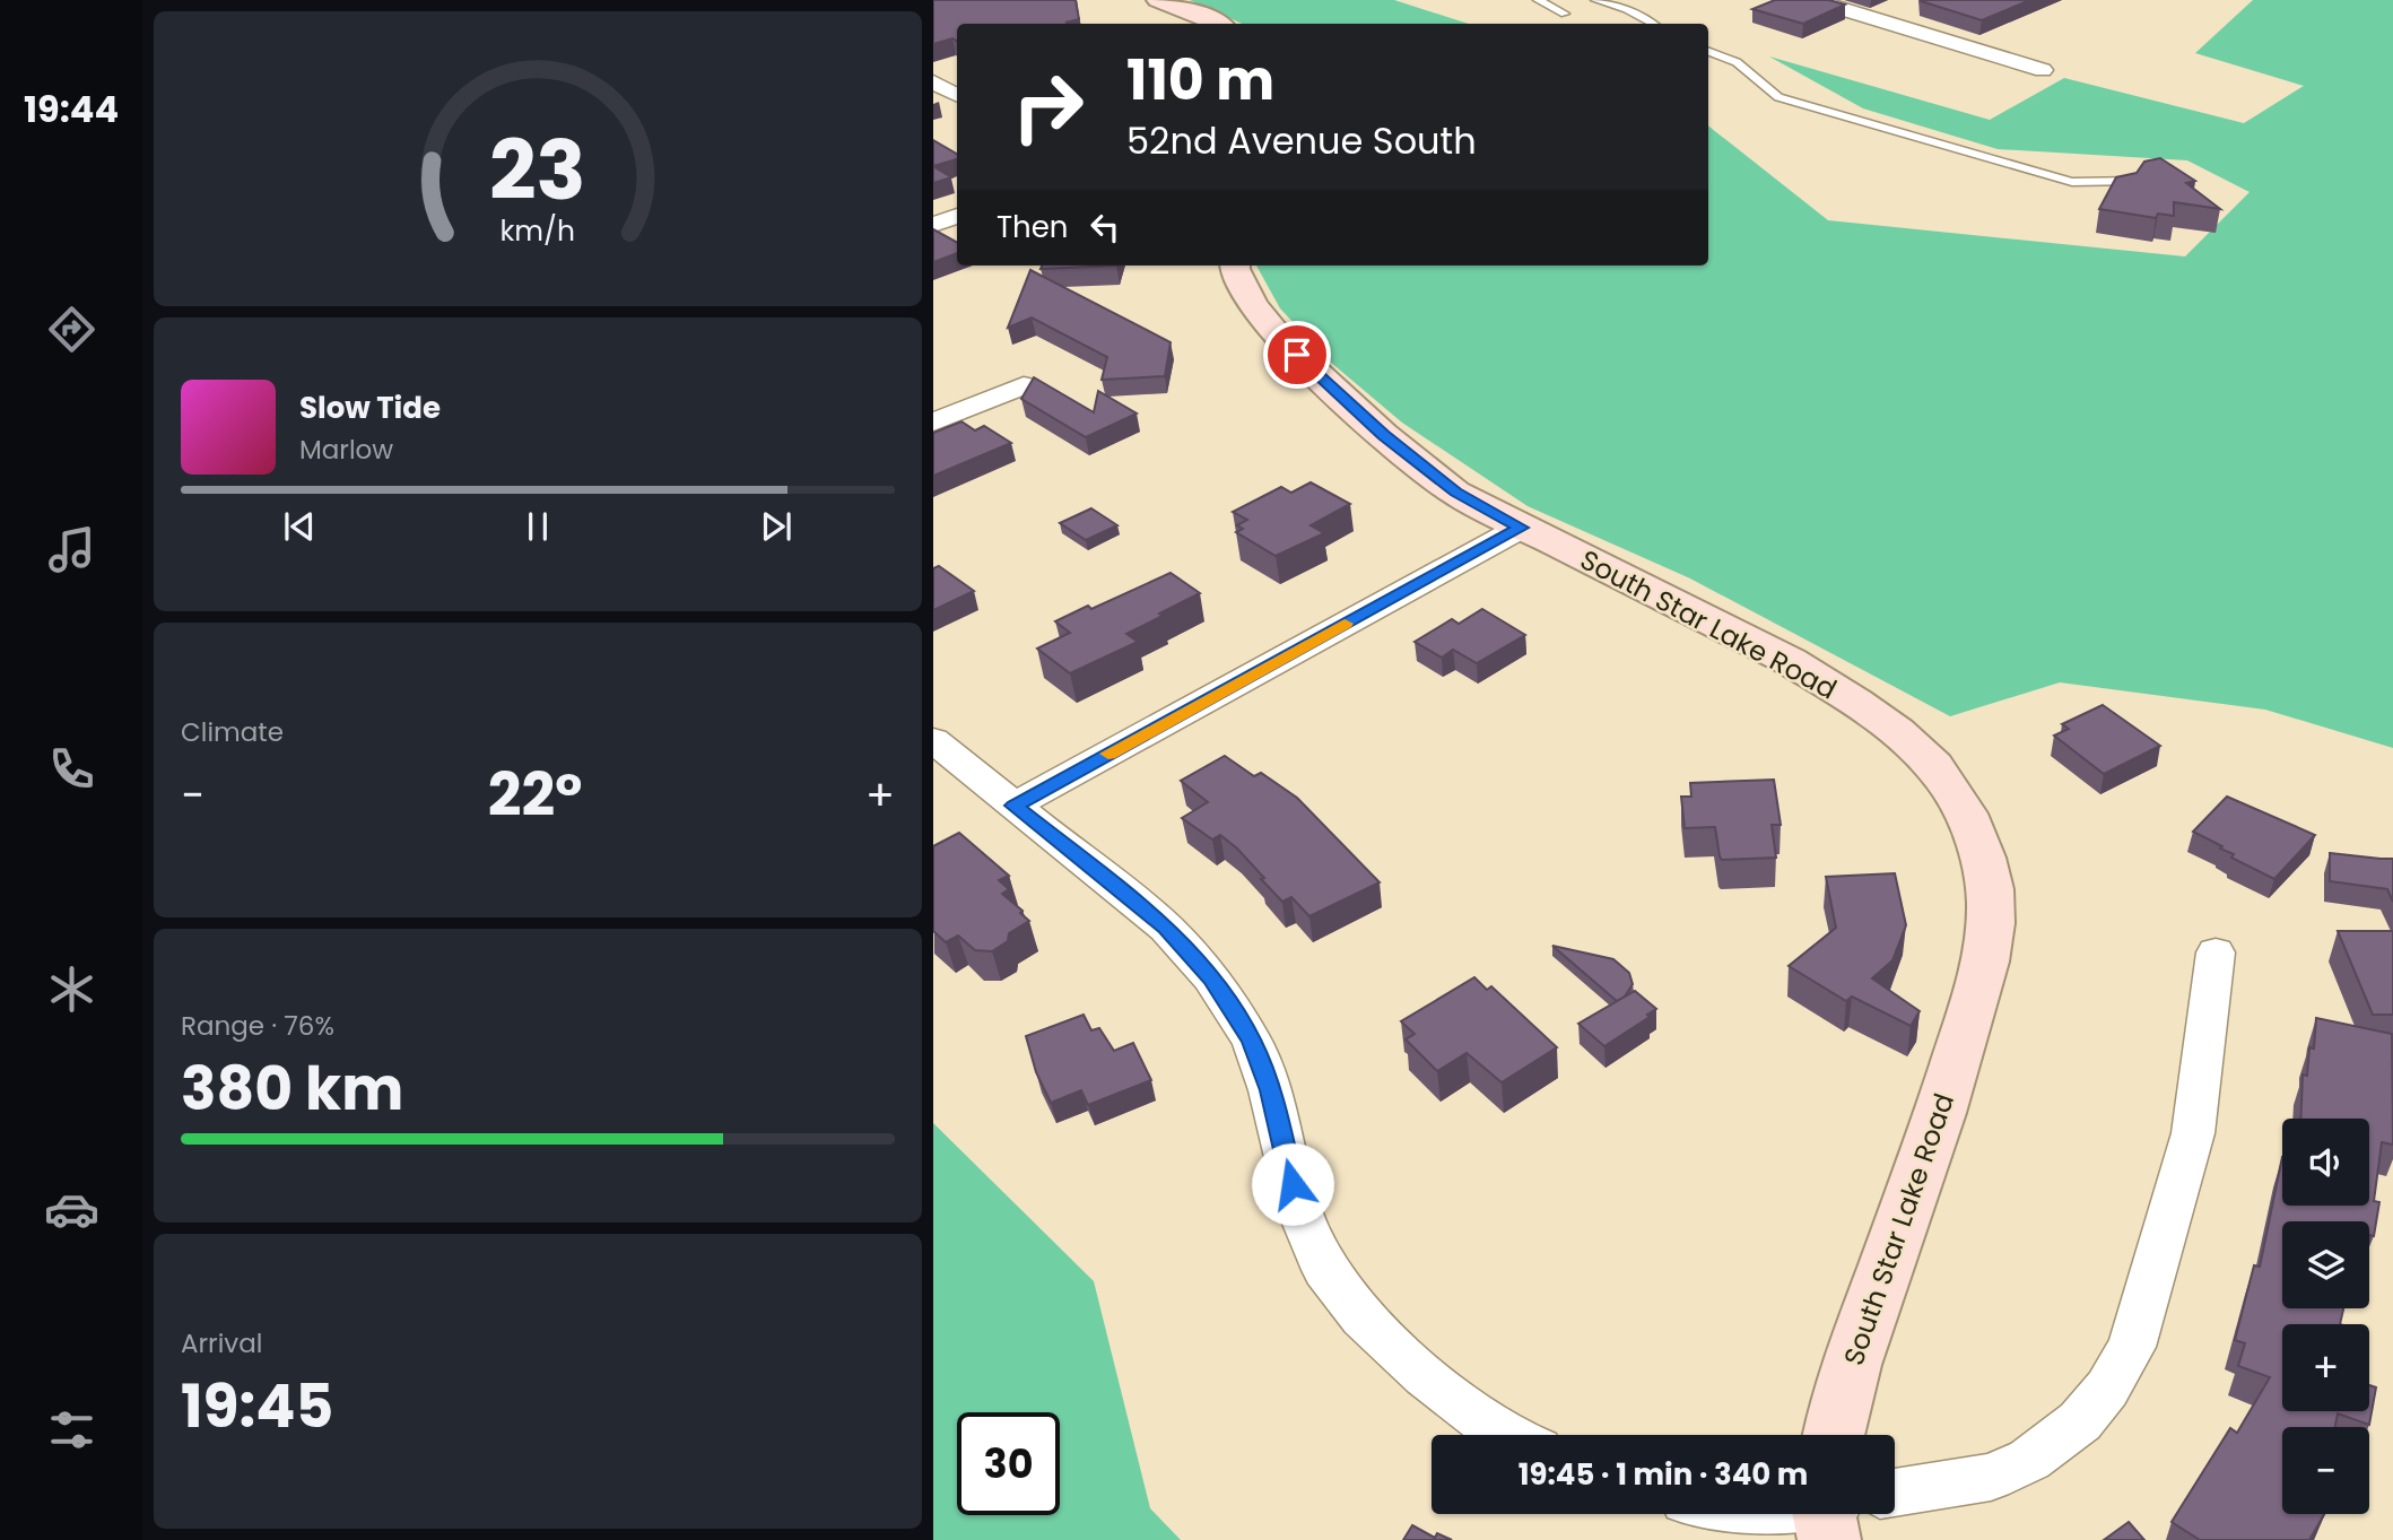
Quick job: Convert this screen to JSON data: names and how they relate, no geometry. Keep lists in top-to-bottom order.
{
  "streets": {
    "street": ["South Star Lake Road"]
  },
  "page": {
    "tabs": "19:44",
    "turn": ["110 m", "52nd Avenue South"],
    "then": "Then",
    "song": ["Slow Tide", "Marlow"],
    "tile": [
      "Climate",
      ["Range · 76%", "380 km"],
      ["Arrival", "19:45"]
    ],
    "heat": ["−", "22°", "+"],
    "map_buttons": ["+", "−"],
    "limit": "30",
    "trip": "19:45 · 1 min · 340 m",
    "gauge": ["23", "km/h"]
  }
}
